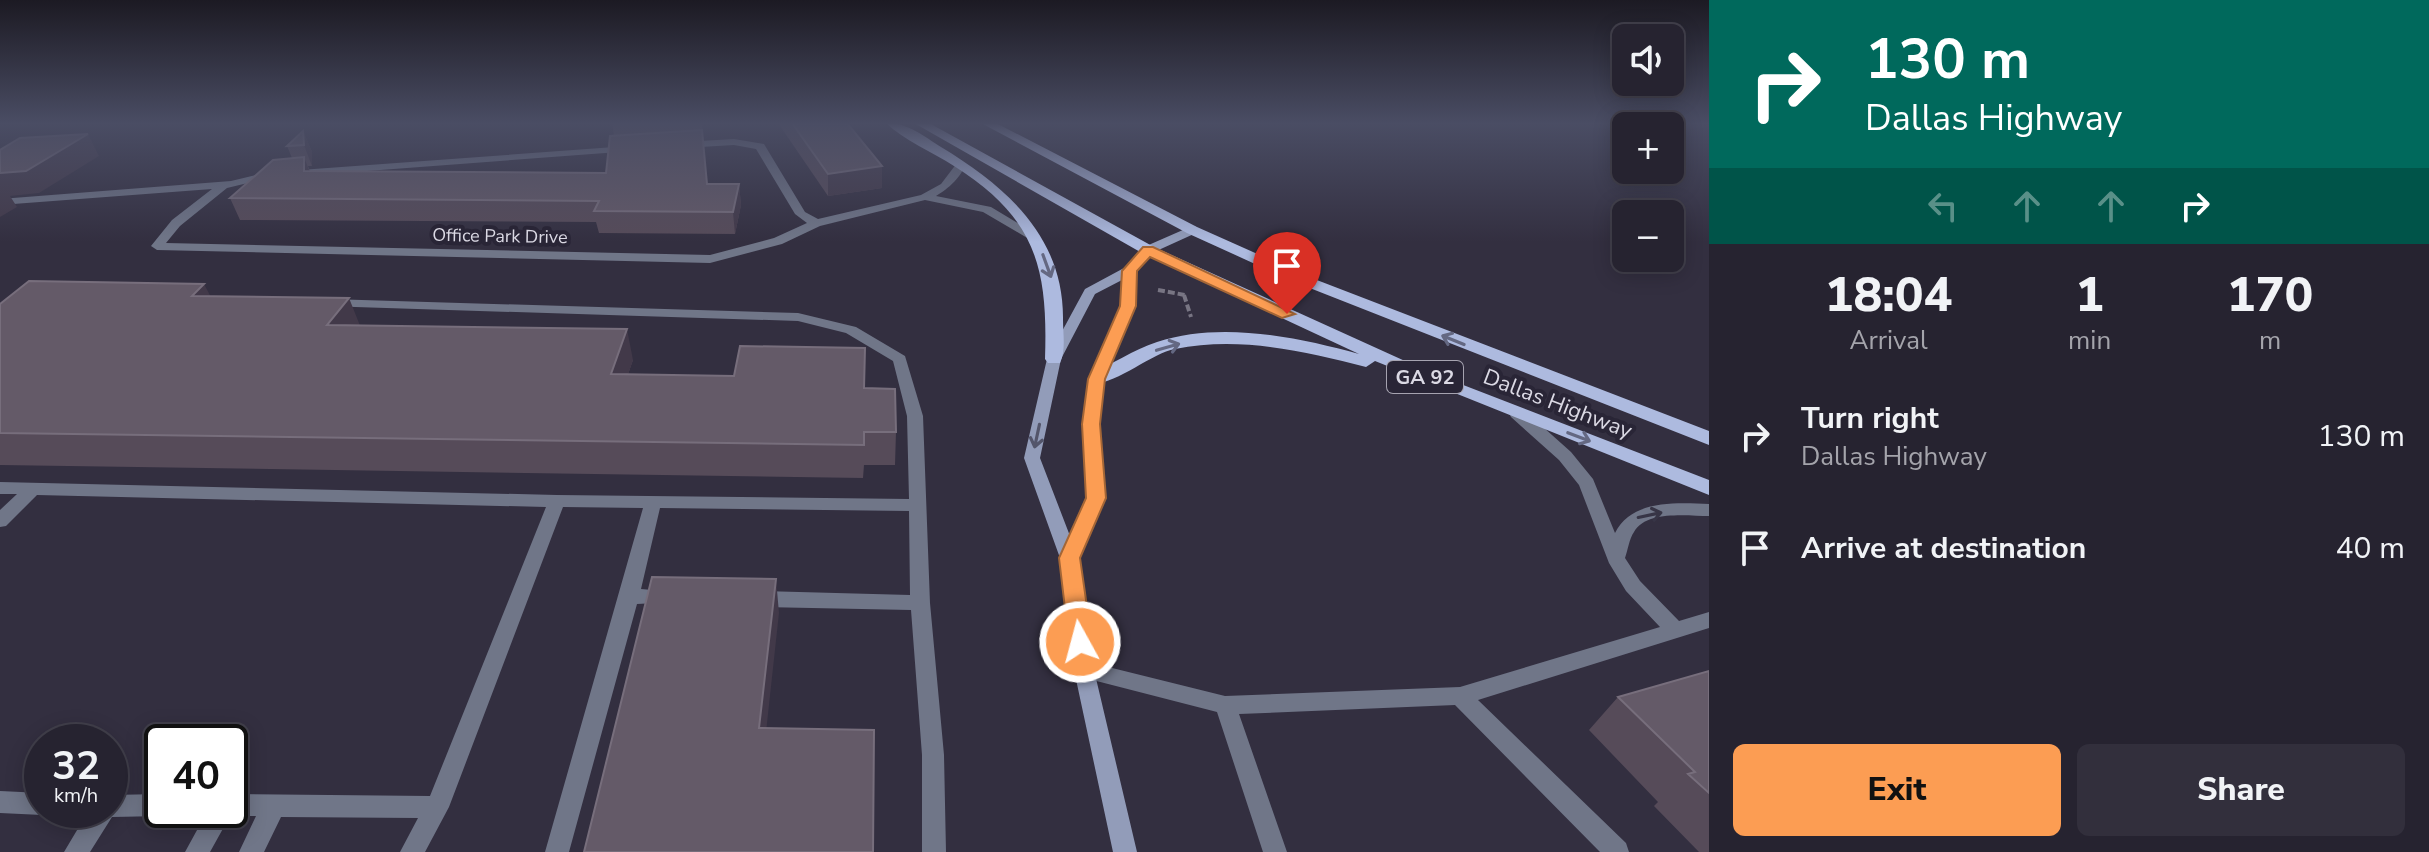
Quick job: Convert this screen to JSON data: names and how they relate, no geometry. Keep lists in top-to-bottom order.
{
  "streets": {
    "main road": ["GA 92", "Dallas Highway"],
    "street": ["Office Park Drive"]
  },
  "page": {
    "turn": ["130 m", "Dallas Highway"],
    "map_buttons": ["+", "−"],
    "eta": [
      "18:04",
      "Arrival",
      "1",
      "min",
      "170",
      "m"
    ],
    "list": [
      {
        "name": "Turn right",
        "note": "Dallas Highway",
        "value": "130 m"
      },
      {
        "name": "Arrive at destination",
        "value": "40 m"
      }
    ],
    "speed": "32 km/h",
    "limit": "40",
    "buttons": ["Exit", "Share"]
  }
}
